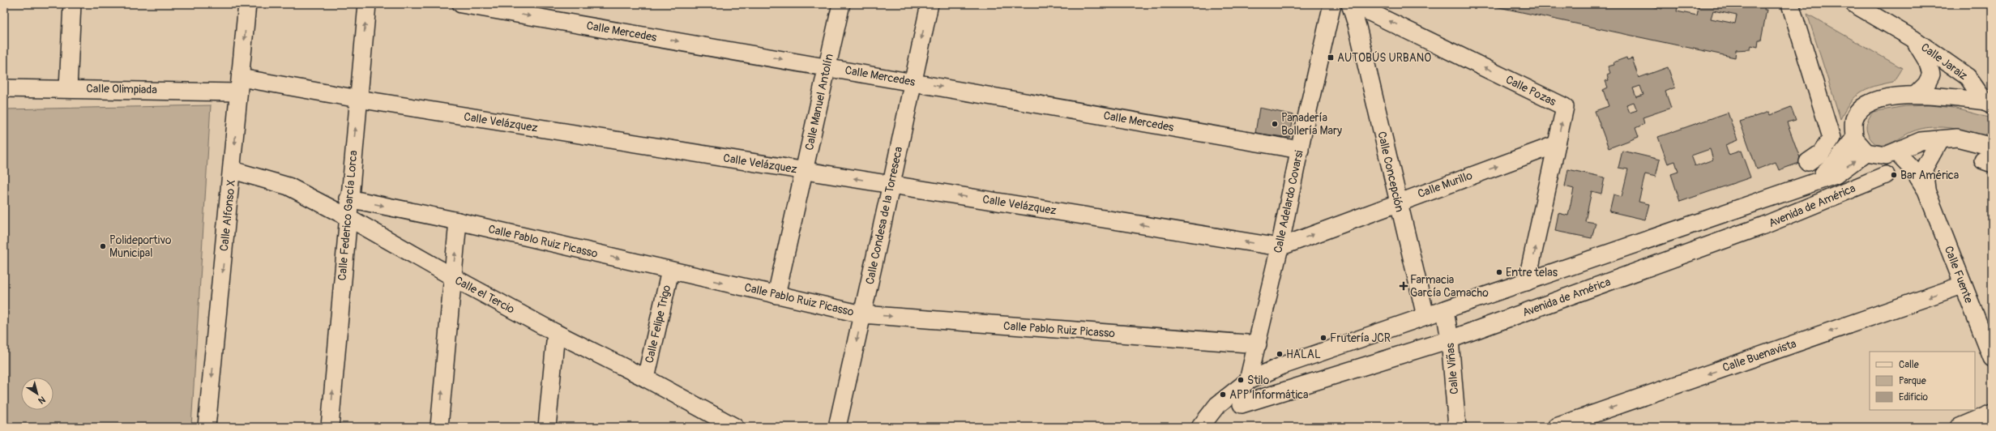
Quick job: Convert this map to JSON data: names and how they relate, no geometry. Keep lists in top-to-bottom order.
{
  "streets": {
    "street": [
      "Calle Mercedes",
      "Calle Jaraiz",
      "Calle Olimpiada",
      "Calle Pozas",
      "Calle Manuel Antolín",
      "Calle Velázquez",
      "Calle Concepción",
      "Calle Murillo",
      "Calle Adelardo Covarsi",
      "Avenida de América",
      "Calle Alfonso X",
      "Calle Federico García Lorca",
      "Calle Condesa de la Torreseca",
      "Calle Pablo Ruiz Picasso",
      "Calle Fuente",
      "Calle el Tercio",
      "Calle Felipe Trigo",
      "Calle Buenavista",
      "Calle Viñas"
    ]
  },
  "crossings": [
    ["Calle Mercedes", "Calle Manuel Antolín"],
    ["Calle Mercedes", "Calle Adelardo Covarsi"],
    ["Calle Mercedes", "Calle Condesa de la Torreseca"],
    ["Calle Olimpiada", "Calle Velázquez"],
    ["Calle Olimpiada", "Calle Alfonso X"],
    ["Calle Pozas", "Calle Murillo"],
    ["Calle Pozas", "Avenida de América"],
    ["Calle Manuel Antolín", "Calle Velázquez"],
    ["Calle Manuel Antolín", "Calle Pablo Ruiz Picasso"],
    ["Calle Velázquez", "Calle Murillo"],
    ["Calle Velázquez", "Calle Adelardo Covarsi"],
    ["Calle Velázquez", "Calle Alfonso X"],
    ["Calle Velázquez", "Calle Federico García Lorca"],
    ["Calle Velázquez", "Calle Condesa de la Torreseca"],
    ["Calle Concepción", "Calle Murillo"],
    ["Calle Concepción", "Avenida de América"],
    ["Calle Murillo", "Calle Adelardo Covarsi"],
    ["Calle Adelardo Covarsi", "Avenida de América"],
    ["Calle Adelardo Covarsi", "Calle Pablo Ruiz Picasso"],
    ["Avenida de América", "Calle Viñas"],
    ["Calle Alfonso X", "Calle el Tercio"],
    ["Calle Federico García Lorca", "Calle Pablo Ruiz Picasso"],
    ["Calle Federico García Lorca", "Calle el Tercio"],
    ["Calle Condesa de la Torreseca", "Calle Pablo Ruiz Picasso"],
    ["Calle Pablo Ruiz Picasso", "Calle Felipe Trigo"],
    ["Calle Fuente", "Calle Buenavista"],
    ["Calle el Tercio", "Calle Felipe Trigo"]
  ],
  "one_way": [
    "Calle Mercedes",
    "Calle Velázquez",
    "Calle Murillo",
    "Calle Alfonso X",
    "Calle Condesa de la Torreseca",
    "Calle Pablo Ruiz Picasso",
    "Calle Buenavista"
  ],
  "places": {
    "transit": ["AUTOBÚS URBANO"],
    "other": [
      "Panadería Bollería Mary",
      "Bar América",
      "Polideportivo Municipal",
      "Entre telas",
      "Frutería JCR",
      "HALAL",
      "Stilo",
      "APP Informática"
    ],
    "health": ["Farmacia García Camacho"]
  },
  "legend": ["Calle", "Parque", "Edificio"],
  "north": "bottom right"
}
